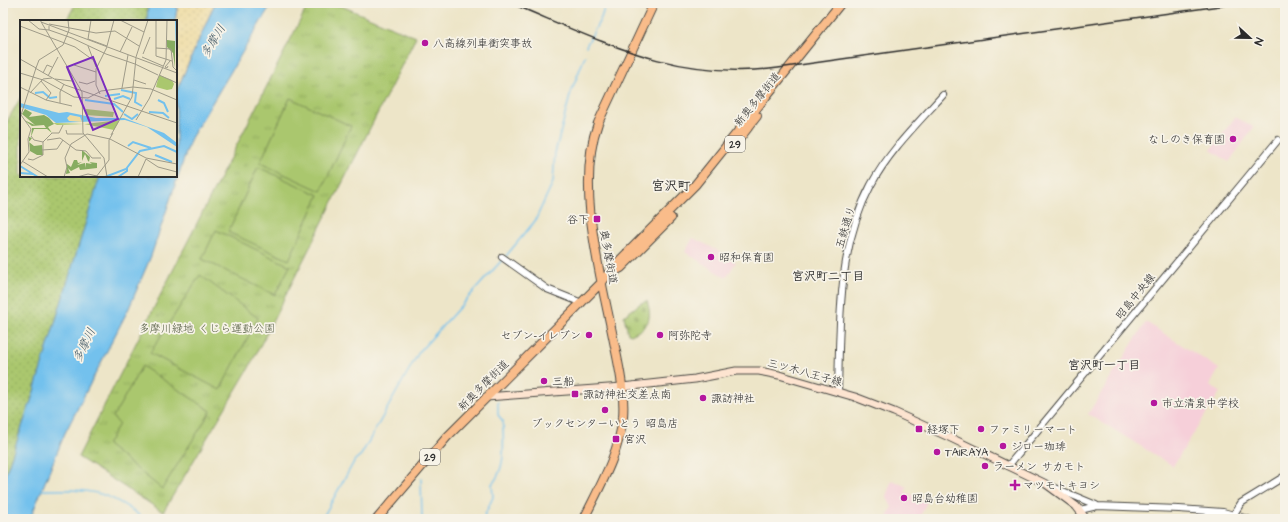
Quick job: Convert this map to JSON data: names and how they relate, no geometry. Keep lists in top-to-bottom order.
{
  "streets": {
    "main road": [
      "新奥多摩街道",
      "29",
      "奥多摩街道",
      "三ツ木八王子線"
    ],
    "street": ["五鉄通り", "昭島中央線"]
  },
  "crossings": [
    ["新奥多摩街道", "奥多摩街道"],
    ["新奥多摩街道", "三ツ木八王子線"],
    ["五鉄通り", "三ツ木八王子線"],
    ["奥多摩街道", "三ツ木八王子線"],
    ["昭島中央線", "三ツ木八王子線"]
  ],
  "districts": ["宮沢町", "宮沢町二丁目", "宮沢町一丁目"],
  "water": ["多摩川"],
  "parks": ["多摩川緑地 くじら運動公園"],
  "places": {
    "other": [
      "八高線列車衝突事故",
      "なしのき保育園",
      "昭和保育園",
      "セブン-イレブン",
      "阿弥陀寺",
      "三船",
      "諏訪神社",
      "市立清泉中学校",
      "ブックセンターいとう 昭島店",
      "ファミリーマート",
      "ジロー珈琲",
      "TAIRAYA",
      "ラーメン サカモト",
      "昭島台幼稚園"
    ],
    "transit": [
      "谷下",
      "諏訪神社交差点南",
      "経塚下",
      "宮沢"
    ],
    "health": ["マツモトキヨシ"]
  },
  "north": "right"
}
